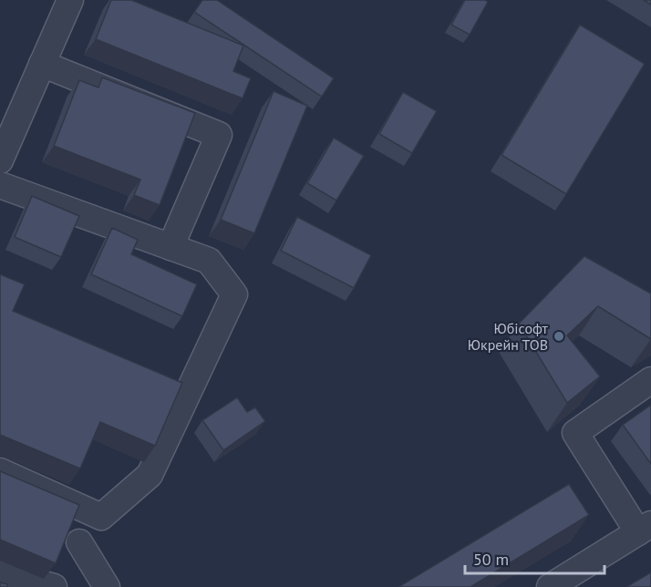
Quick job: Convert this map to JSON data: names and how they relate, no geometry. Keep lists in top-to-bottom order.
{
  "places": ["Юбісофт Юкрейн ТОВ"],
  "scale_bar": "50 m"
}
